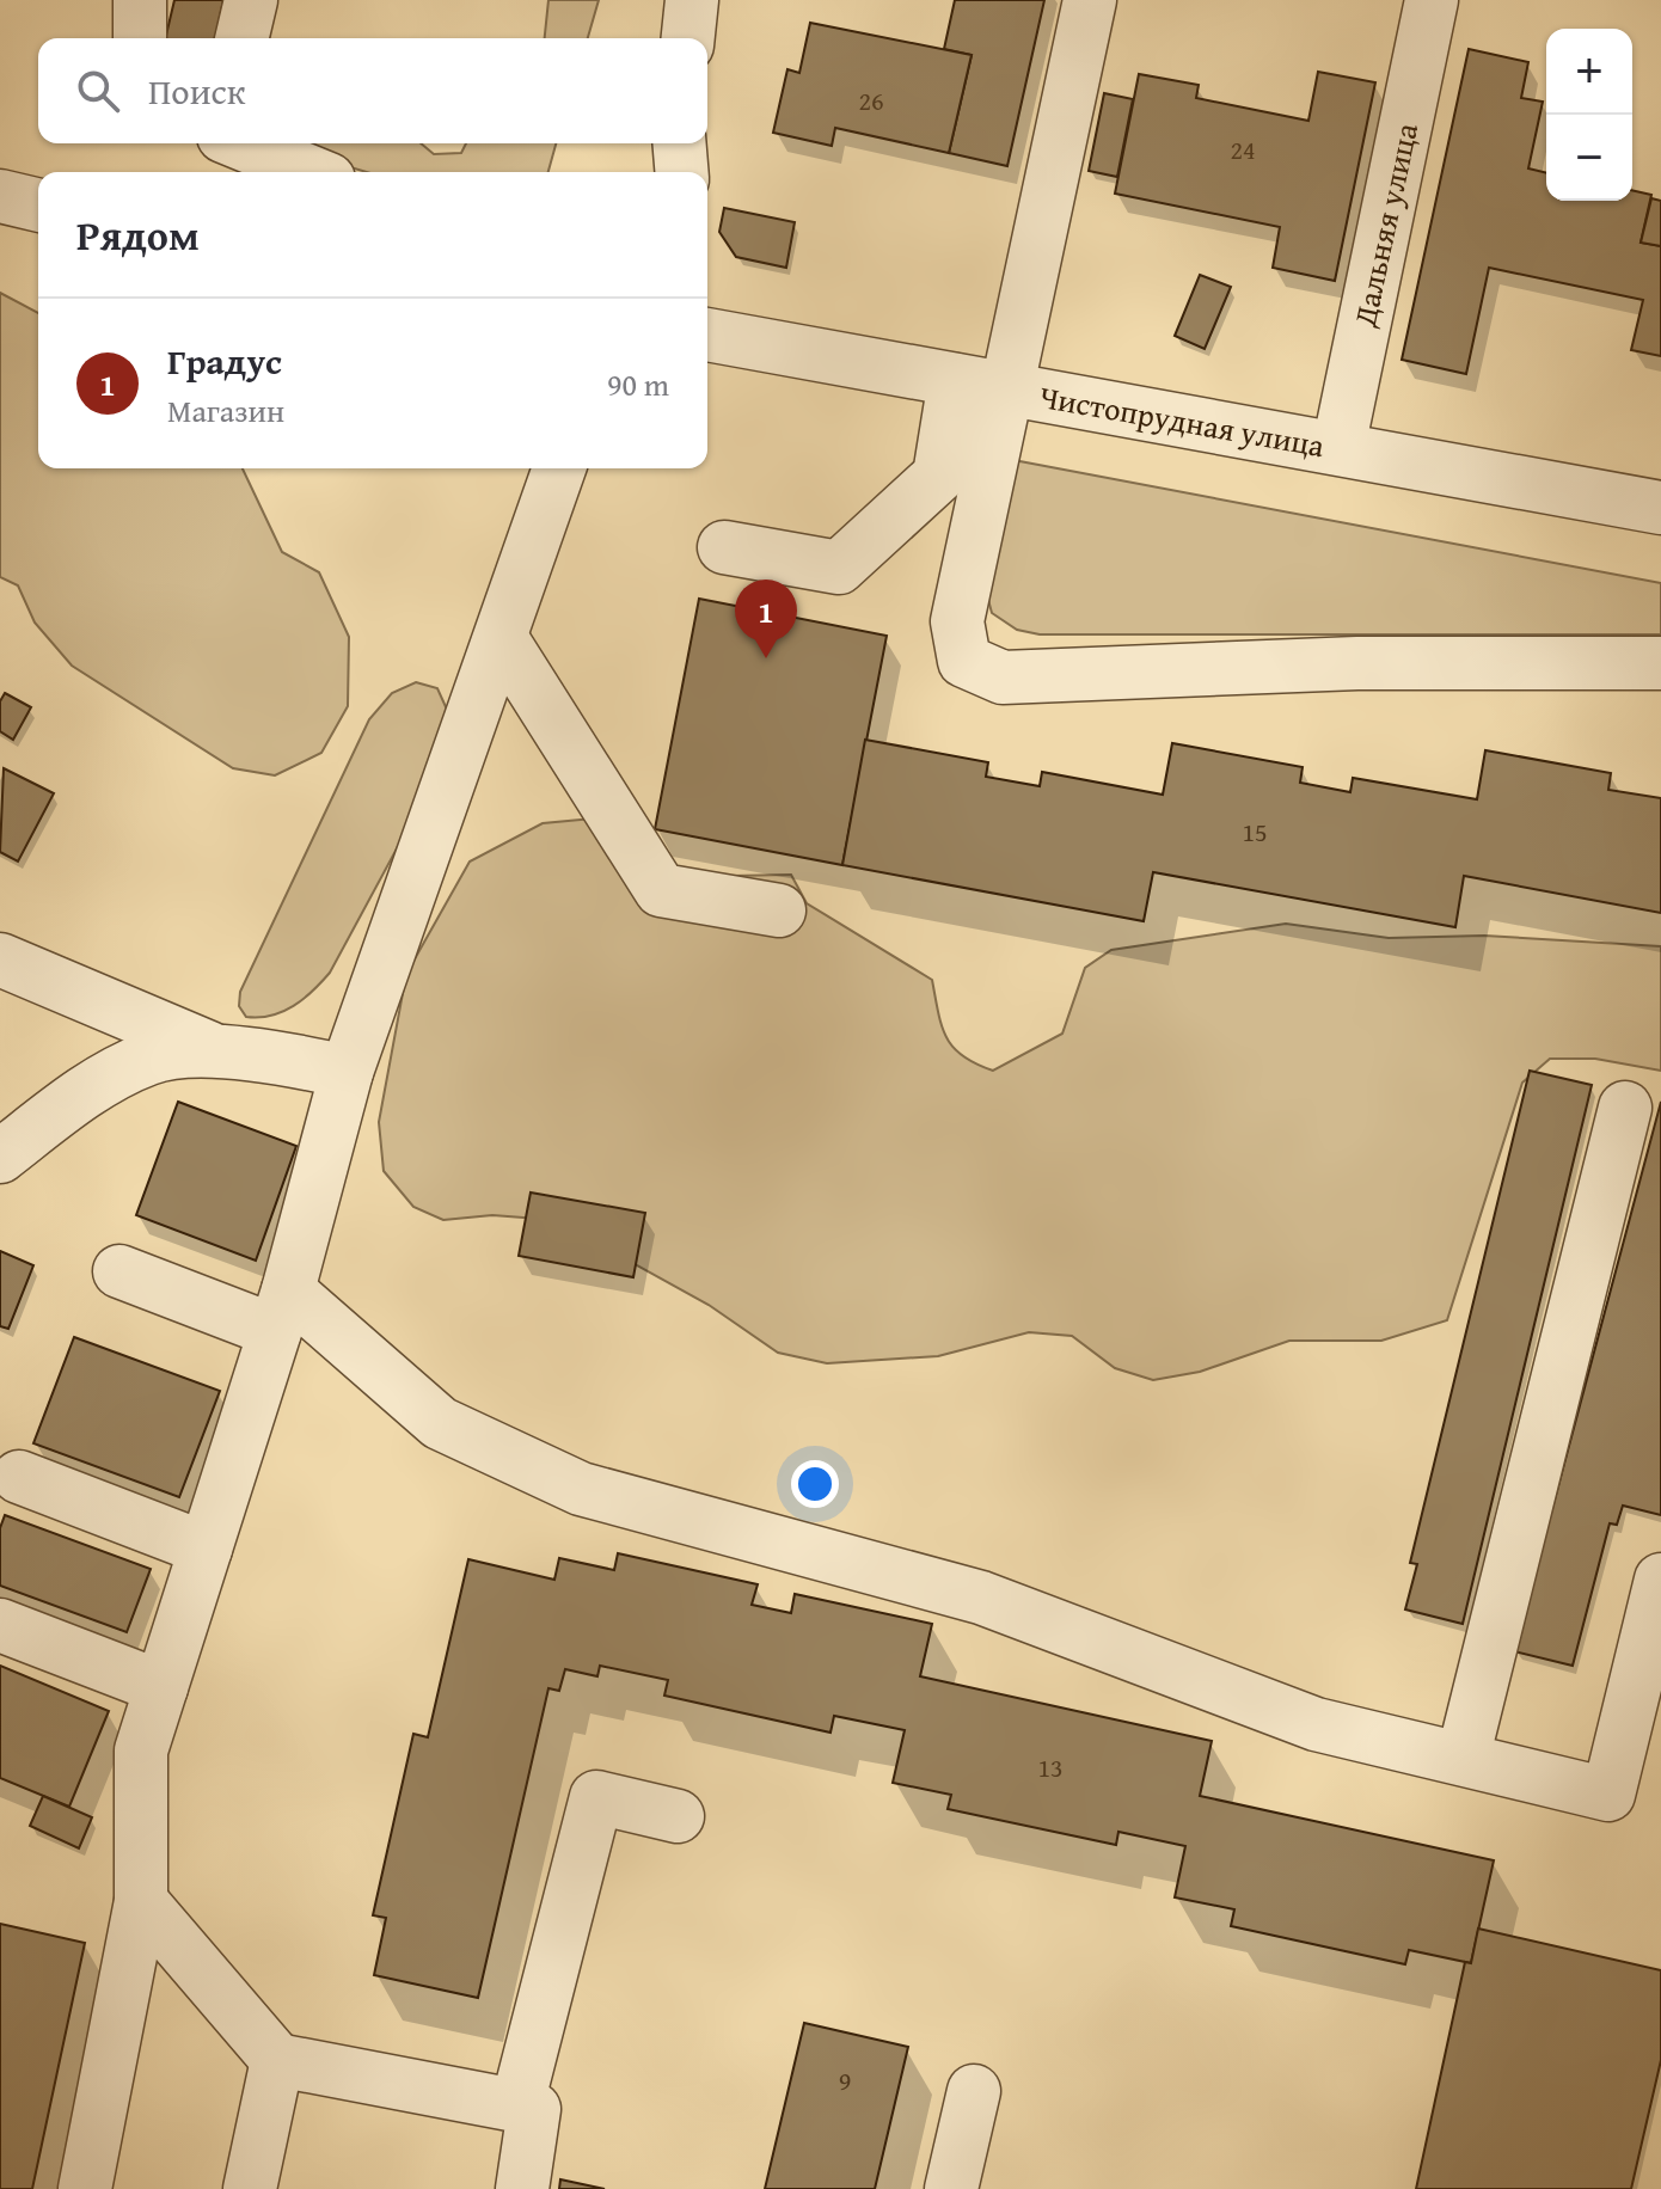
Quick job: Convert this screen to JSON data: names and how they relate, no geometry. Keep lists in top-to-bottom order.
{
  "streets": {
    "street": ["Дальняя улица", "Чистопрудная улица"]
  },
  "crossings": [
    ["Дальняя улица", "Чистопрудная улица"]
  ],
  "house_numbers": [
    "26",
    "24",
    "15",
    "13",
    "9"
  ],
  "page": {
    "map_buttons": ["+", "−"],
    "search": "Поиск",
    "heading": "Рядом",
    "list": [
      {
        "mark": "1",
        "name": "Градус",
        "note": "Магазин",
        "value": "90 m"
      }
    ],
    "pins": "1"
  }
}
